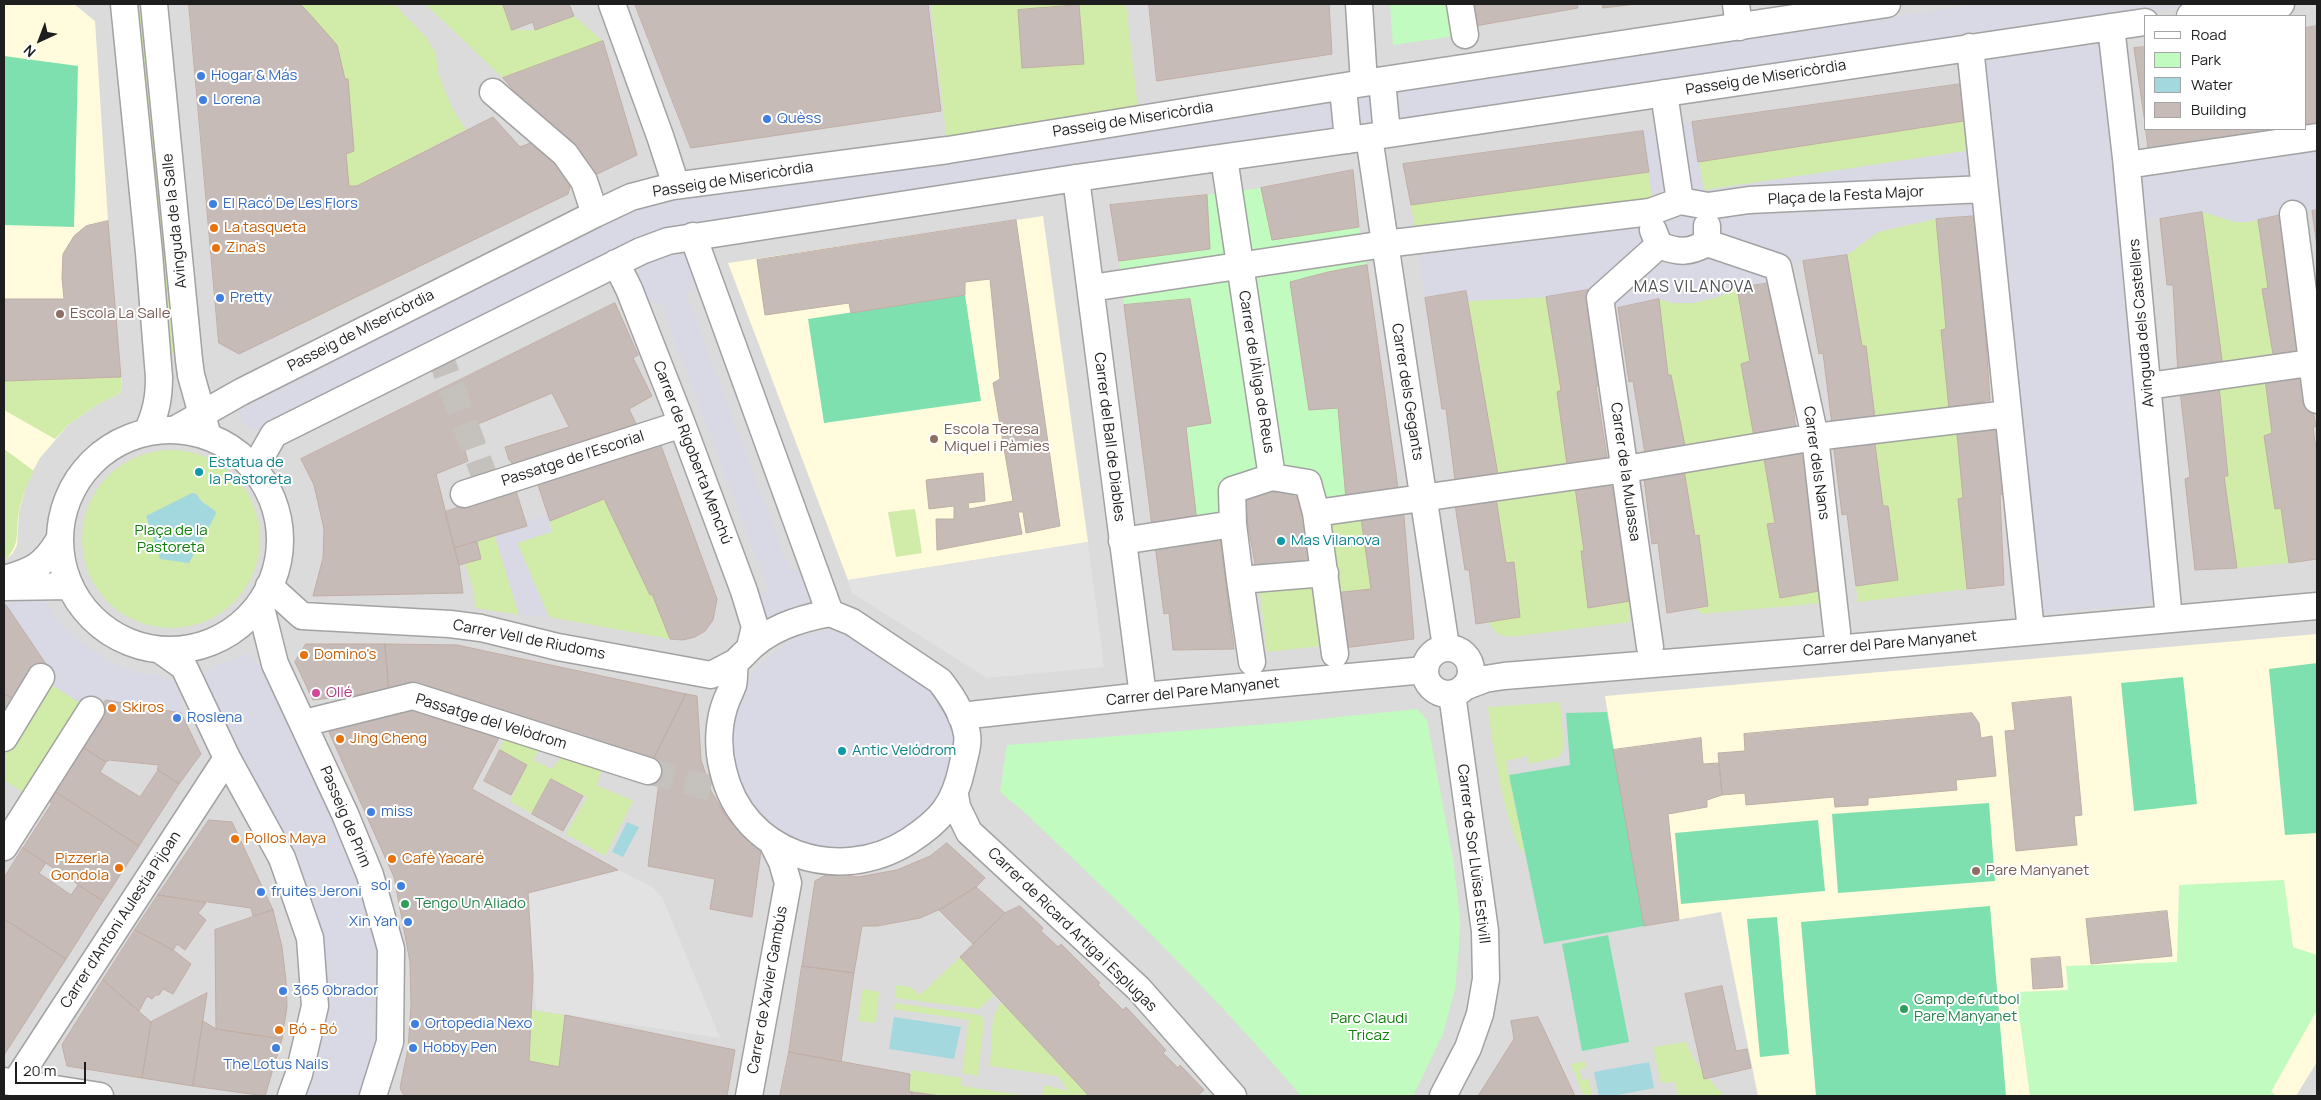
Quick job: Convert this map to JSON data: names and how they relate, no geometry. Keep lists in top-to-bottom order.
{
  "streets": {
    "street": [
      "Passeig de Misericòrdia",
      "Plaça de la Festa Major",
      "Avinguda de la Salle",
      "Avinguda dels Castellers",
      "Carrer de l'Àliga de Reus",
      "Carrer dels Gegants",
      "Carrer del Ball de Diables",
      "Carrer de Rigoberta Menchú",
      "Passatge de l'Escorial",
      "Carrer dels Nans",
      "Carrer de la Mulassa",
      "Carrer Vell de Riudoms",
      "Carrer del Pare Manyanet",
      "Passatge del Velòdrom",
      "Passeig de Prim",
      "Carrer de Sor Lluïsa Estivill",
      "Carrer d'Antoni Aulestia Pijoan",
      "Carrer de Ricard Artiga i Esplugas",
      "Carrer de Xavier Gambús"
    ]
  },
  "crossings": [
    ["Passeig de Misericòrdia", "Avinguda de la Salle"],
    ["Passeig de Misericòrdia", "Avinguda dels Castellers"],
    ["Passeig de Misericòrdia", "Carrer de l'Àliga de Reus"],
    ["Passeig de Misericòrdia", "Carrer dels Gegants"],
    ["Passeig de Misericòrdia", "Carrer del Ball de Diables"],
    ["Passeig de Misericòrdia", "Carrer de Rigoberta Menchú"],
    ["Plaça de la Festa Major", "Carrer dels Nans"],
    ["Plaça de la Festa Major", "Carrer de la Mulassa"],
    ["Avinguda dels Castellers", "Carrer del Pare Manyanet"],
    ["Carrer dels Gegants", "Carrer del Pare Manyanet"],
    ["Carrer dels Gegants", "Carrer de Sor Lluïsa Estivill"],
    ["Carrer del Ball de Diables", "Carrer del Pare Manyanet"],
    ["Carrer de Rigoberta Menchú", "Passatge de l'Escorial"],
    ["Carrer de Rigoberta Menchú", "Carrer Vell de Riudoms"],
    ["Carrer de Rigoberta Menchú", "Carrer de Xavier Gambús"],
    ["Carrer dels Nans", "Carrer de la Mulassa"],
    ["Carrer dels Nans", "Carrer del Pare Manyanet"],
    ["Carrer de la Mulassa", "Carrer del Pare Manyanet"],
    ["Carrer Vell de Riudoms", "Passeig de Prim"],
    ["Carrer del Pare Manyanet", "Carrer de Sor Lluïsa Estivill"],
    ["Passatge del Velòdrom", "Passeig de Prim"]
  ],
  "districts": ["MAS VILANOVA"],
  "parks": ["Plaça de la Pastoreta", "Parc Claudi Tricaz"],
  "places": [
    "Hogar & Más",
    "Lorena",
    "Quèss",
    "El Racó De Les Flors",
    "La tasqueta",
    "Zina’s",
    "Pretty",
    "Escola La Salle",
    "Escola Teresa Miquel i Pàmies",
    "Estatua de la Pastoreta",
    "Mas Vilanova",
    "Domino's",
    "Ollé",
    "Skiros",
    "Roslena",
    "Jing Cheng",
    "Antic Velódrom",
    "miss",
    "Pollos Maya",
    "Cafè Yacaré",
    "Pizzeria Gondola",
    "Pare Manyanet",
    "sol",
    "fruites Jeroni",
    "Tengo Un Aliado",
    "Xin Yan",
    "365 Obrador",
    "Camp de futbol Pare Manyanet",
    "Ortopedia Nexo",
    "Bó - Bó",
    "The Lotus Nails",
    "Hobby Pen"
  ],
  "legend": [
    "Road",
    "Park",
    "Water",
    "Building"
  ],
  "scale_bar": "20 m",
  "north": "bottom left"
}
